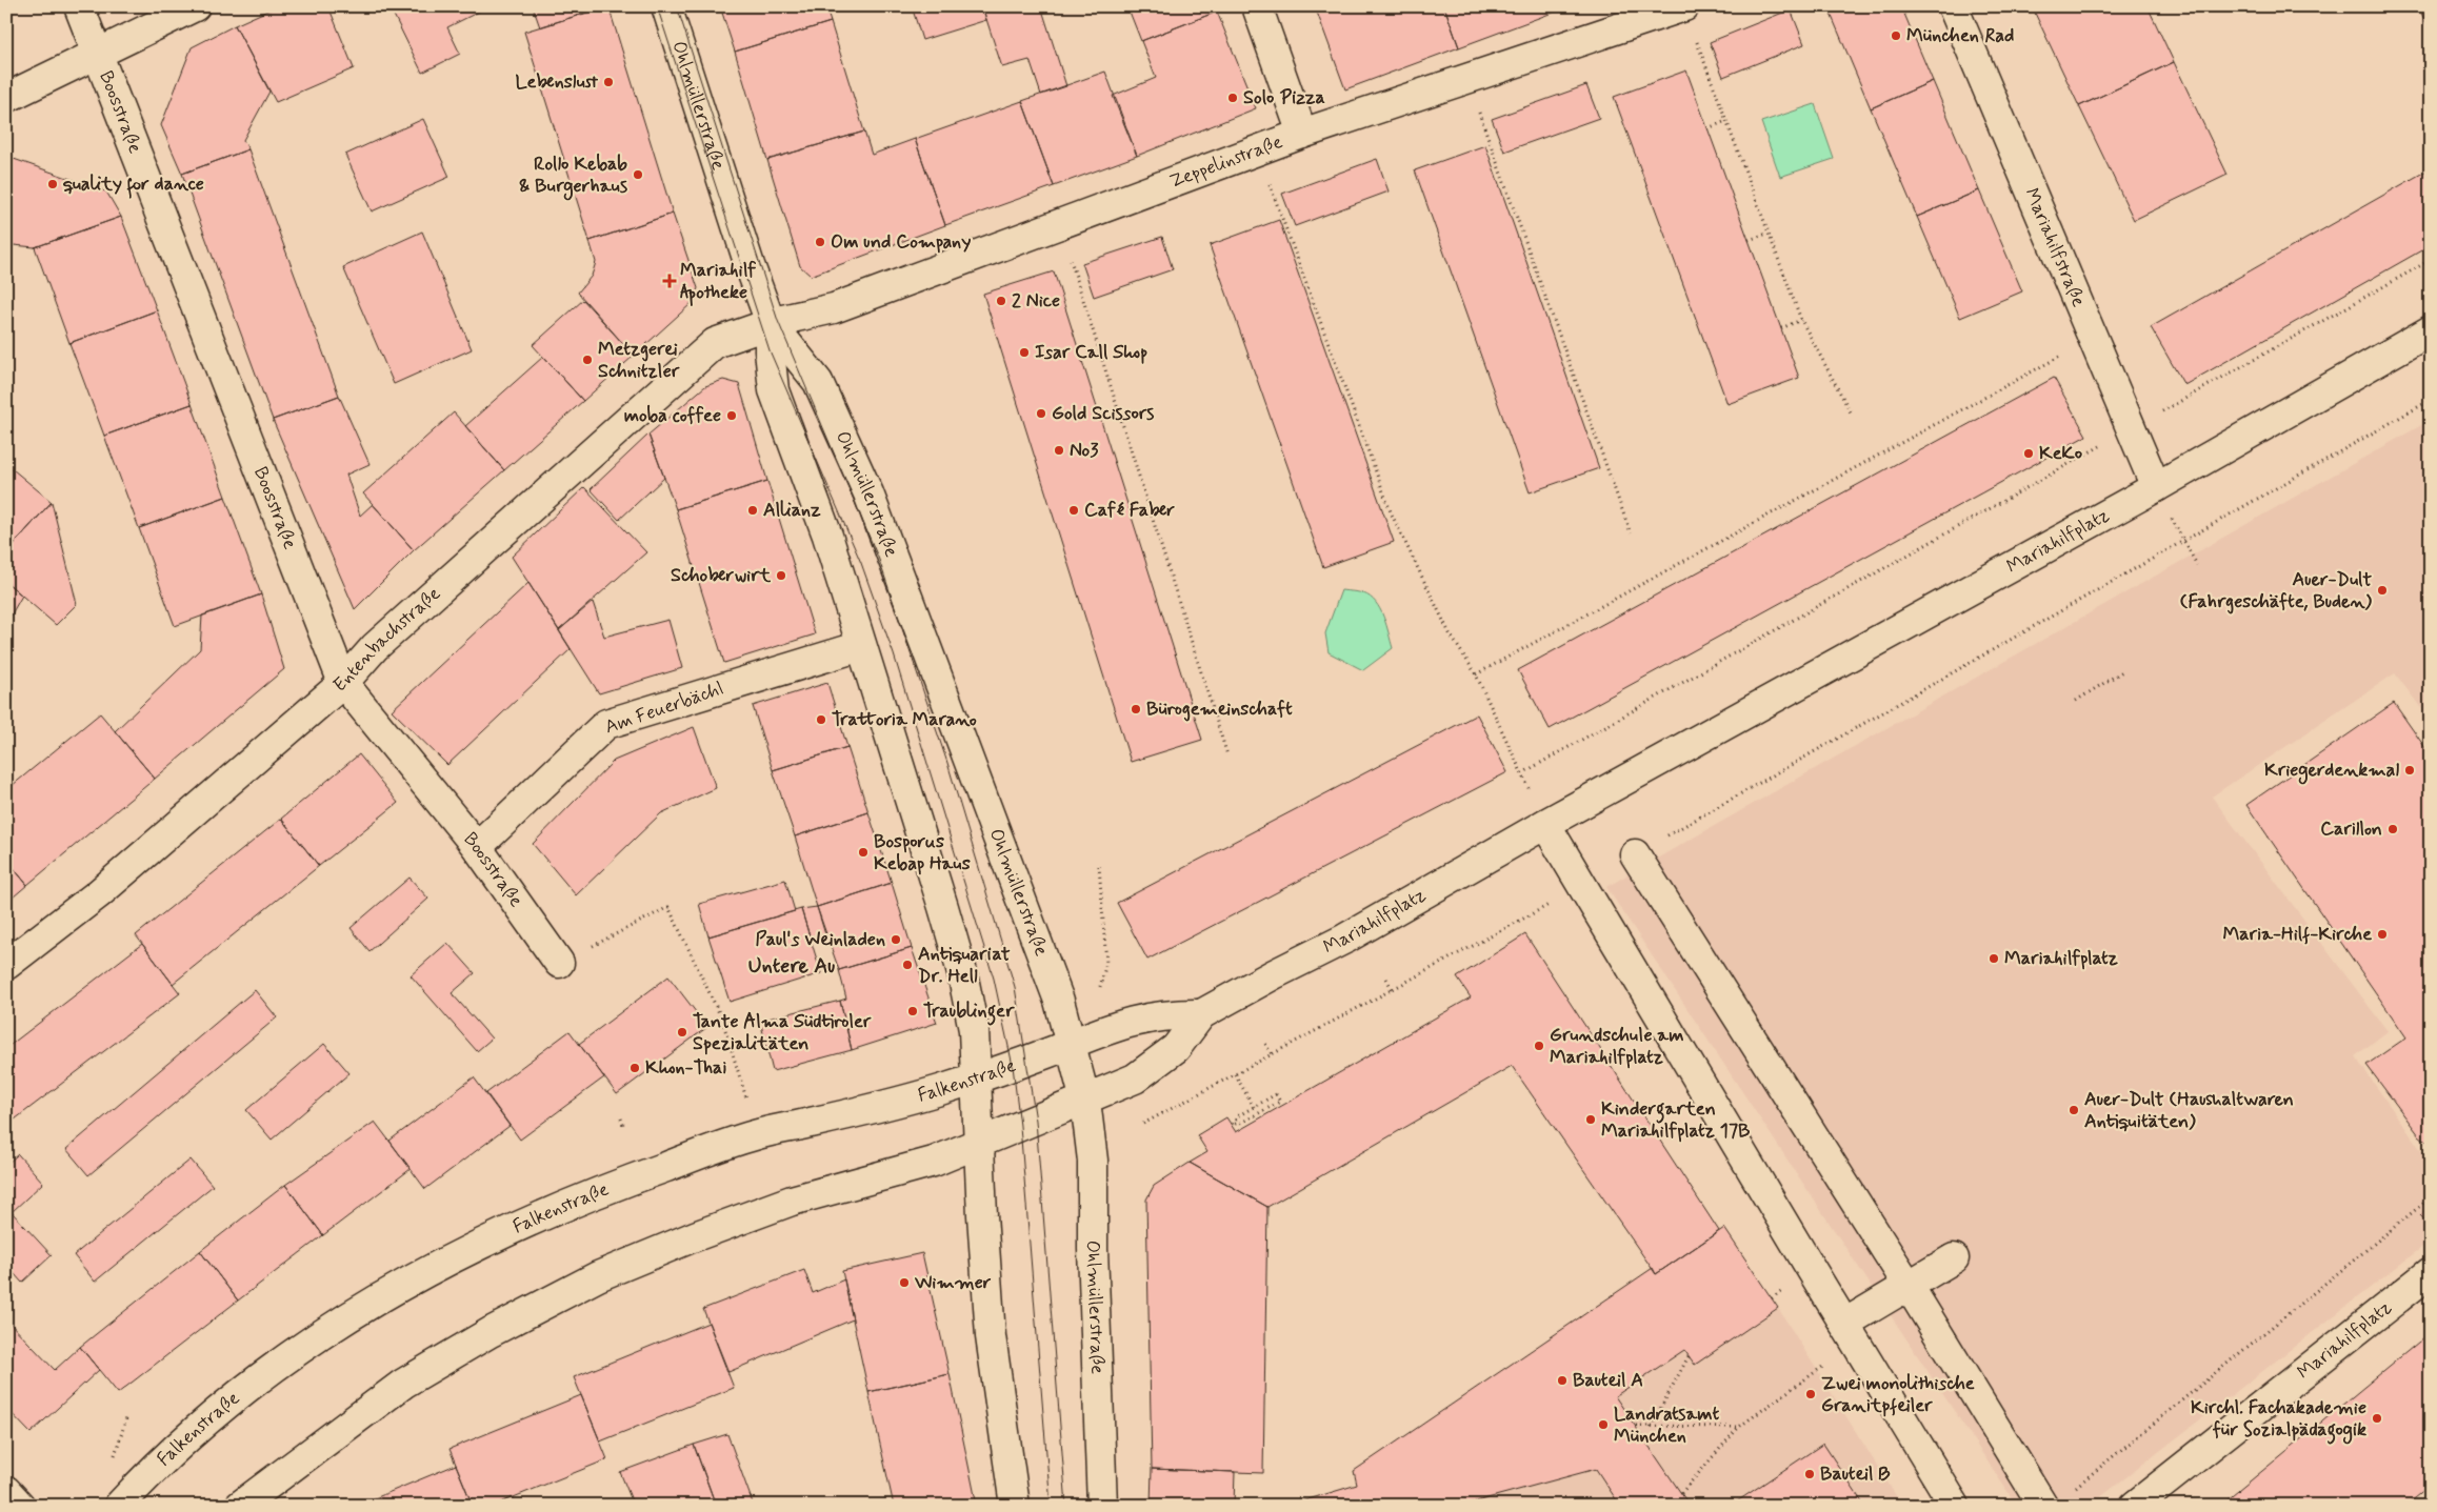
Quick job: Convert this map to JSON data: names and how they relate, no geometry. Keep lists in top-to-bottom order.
{
  "streets": {
    "street": [
      "Ohlmüllerstraße",
      "Boosstraße",
      "Zeppelinstraße",
      "Mariahilfstraße",
      "Mariahilfplatz",
      "Entenbachstraße",
      "Am Feuerbächl",
      "Falkenstraße"
    ]
  },
  "crossings": [
    ["Ohlmüllerstraße", "Zeppelinstraße"],
    ["Ohlmüllerstraße", "Mariahilfplatz"],
    ["Ohlmüllerstraße", "Entenbachstraße"],
    ["Ohlmüllerstraße", "Am Feuerbächl"],
    ["Ohlmüllerstraße", "Falkenstraße"],
    ["Boosstraße", "Entenbachstraße"],
    ["Boosstraße", "Am Feuerbächl"],
    ["Zeppelinstraße", "Entenbachstraße"],
    ["Mariahilfstraße", "Mariahilfplatz"],
    ["Mariahilfplatz", "Falkenstraße"]
  ],
  "districts": ["Untere Au"],
  "places": {
    "other": [
      "München Rad",
      "Lebenslust",
      "Solo Pizza",
      "Rollo Kebab & Burgerhaus",
      "quality for dance",
      "Om und Company",
      "2 Nice",
      "Isar Call Shop",
      "Metzgerei Schnitzler",
      "Gold Scissors",
      "moba coffee",
      "No3",
      "KeKo",
      "Allianz",
      "Café Faber",
      "Schoberwirt",
      "Auer-Dult (Fahrgeschäfte, Buden)",
      "Bürogemeinschaft",
      "Trattoria Marano",
      "Kriegerdenkmal",
      "Carillon",
      "Bosporus Kebap Haus",
      "Maria-Hilf-Kirche",
      "Paul's Weinladen",
      "Mariahilfplatz",
      "Antiquariat Dr. Hell",
      "Traublinger",
      "Tante Alma Südtiroler Spezialitäten",
      "Grundschule am Mariahilfplatz",
      "Khon-Thai",
      "Auer-Dult (Haushaltwaren Antiquitäten)",
      "Kindergarten Mariahilfplatz 17B",
      "Wimmer",
      "Bauteil A",
      "Zwei monolithische Granitpfeiler",
      "Kirchl. Fachakademie für Sozialpädagogik",
      "Landratsamt München",
      "Bauteil B"
    ],
    "health": ["Mariahilf Apotheke"]
  }
}
